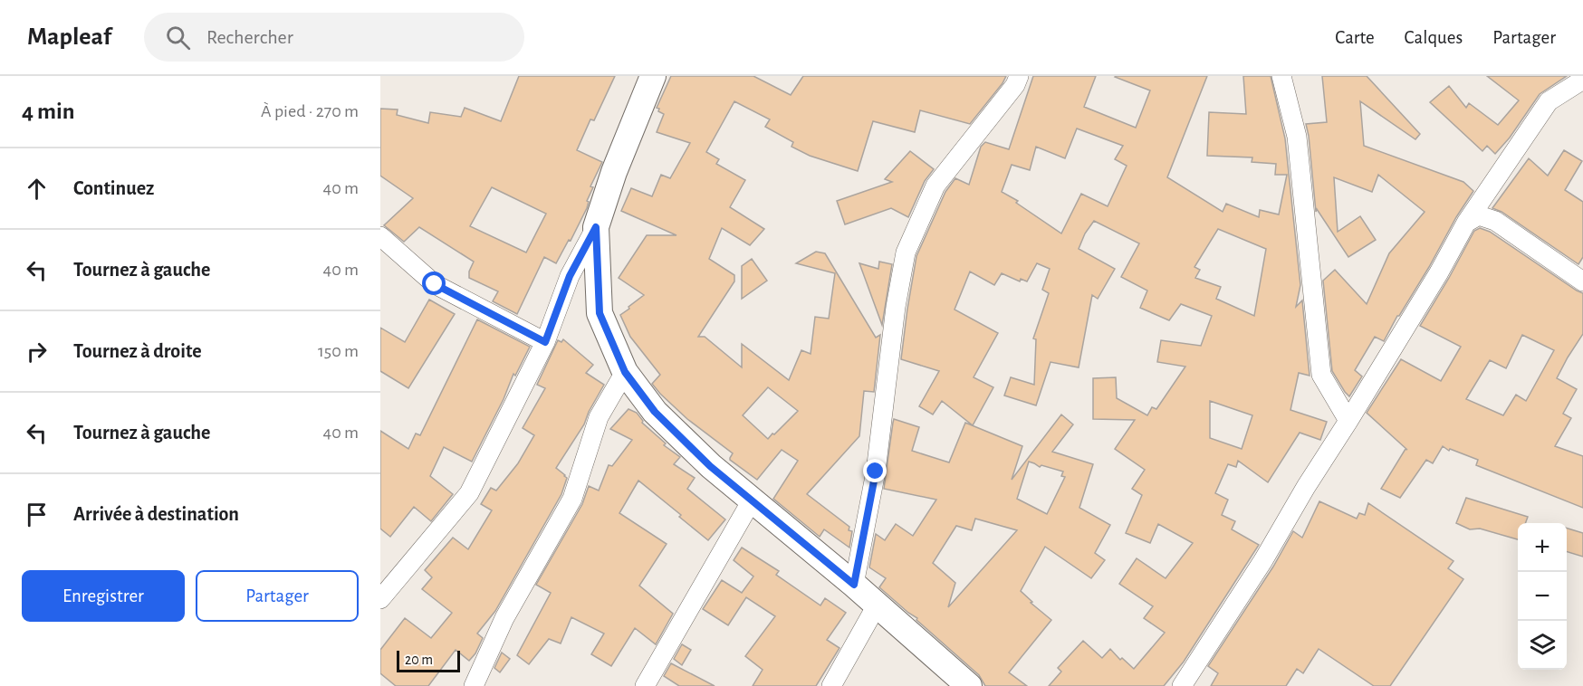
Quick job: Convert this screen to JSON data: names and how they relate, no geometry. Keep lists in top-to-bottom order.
{
  "scale_bar": "20 m",
  "page": {
    "header": "Mapleaf",
    "search": "Rechercher",
    "nav": ["Carte", "Calques", "Partager"],
    "heading": ["4 min", "À pied · 270 m"],
    "list": [
      ["Continuez", "40 m"],
      ["Tournez à gauche", "40 m"],
      ["Tournez à droite", "150 m"],
      ["Tournez à gauche", "40 m"],
      "Arrivée à destination"
    ],
    "map_buttons": ["+", "−"],
    "buttons": ["Enregistrer", "Partager"],
    "scale": "20 m"
  }
}
